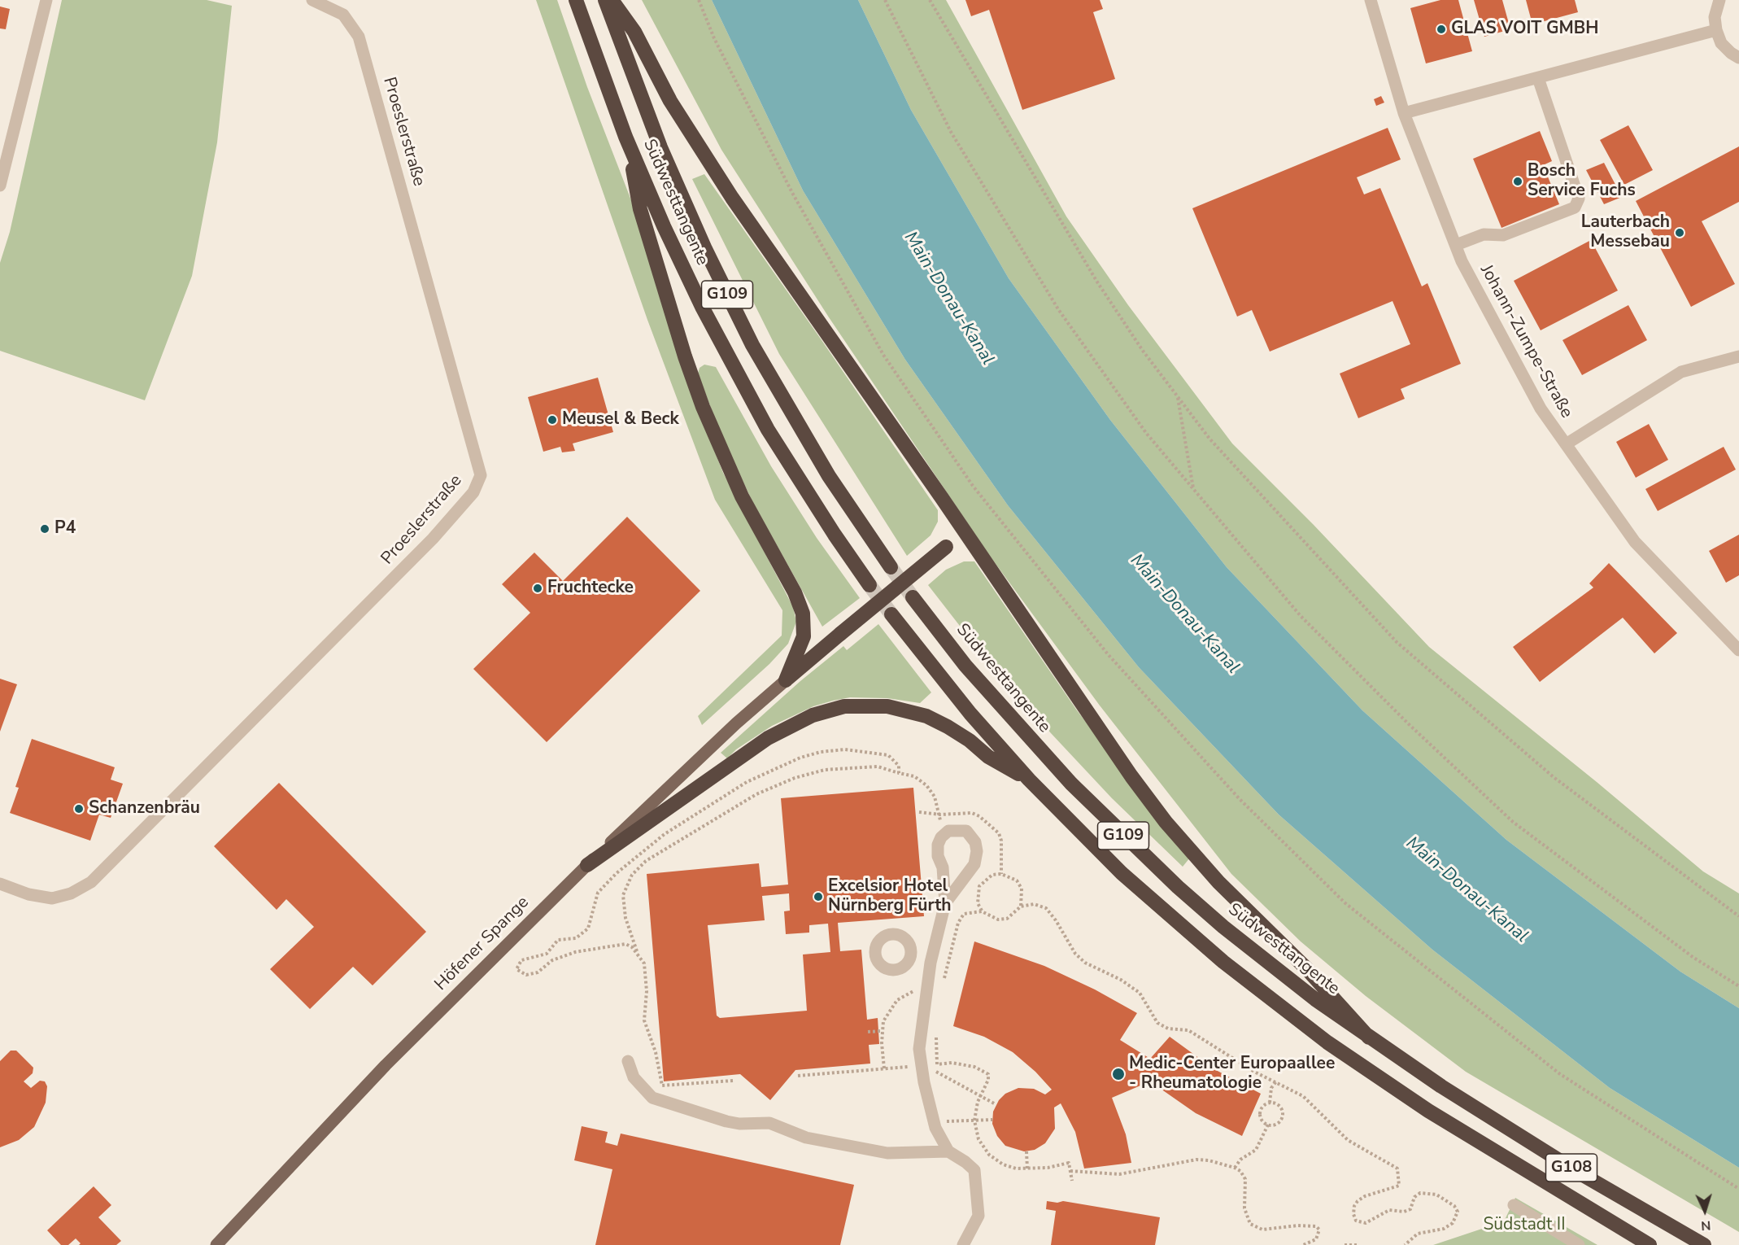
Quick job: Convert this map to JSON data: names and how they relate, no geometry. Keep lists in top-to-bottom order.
{
  "streets": {
    "highway": ["Südwesttangente", "G109", "G108"],
    "main road": ["Höfener Spange"],
    "street": ["Proeslerstraße", "Johann-Zumpe-Straße"]
  },
  "crossings": [
    ["G109", "G108"]
  ],
  "water": ["Main-Donau-Kanal"],
  "parks": ["Südstadt II"],
  "places": [
    "GLAS VOIT GMBH",
    "Bosch Service Fuchs",
    "Lauterbach Messebau",
    "Meusel & Beck",
    "P4",
    "Fruchtecke",
    "Schanzenbräu",
    "Excelsior Hotel Nürnberg Fürth",
    "Medic-Center Europaallee - Rheumatologie"
  ],
  "north": "bottom"
}
